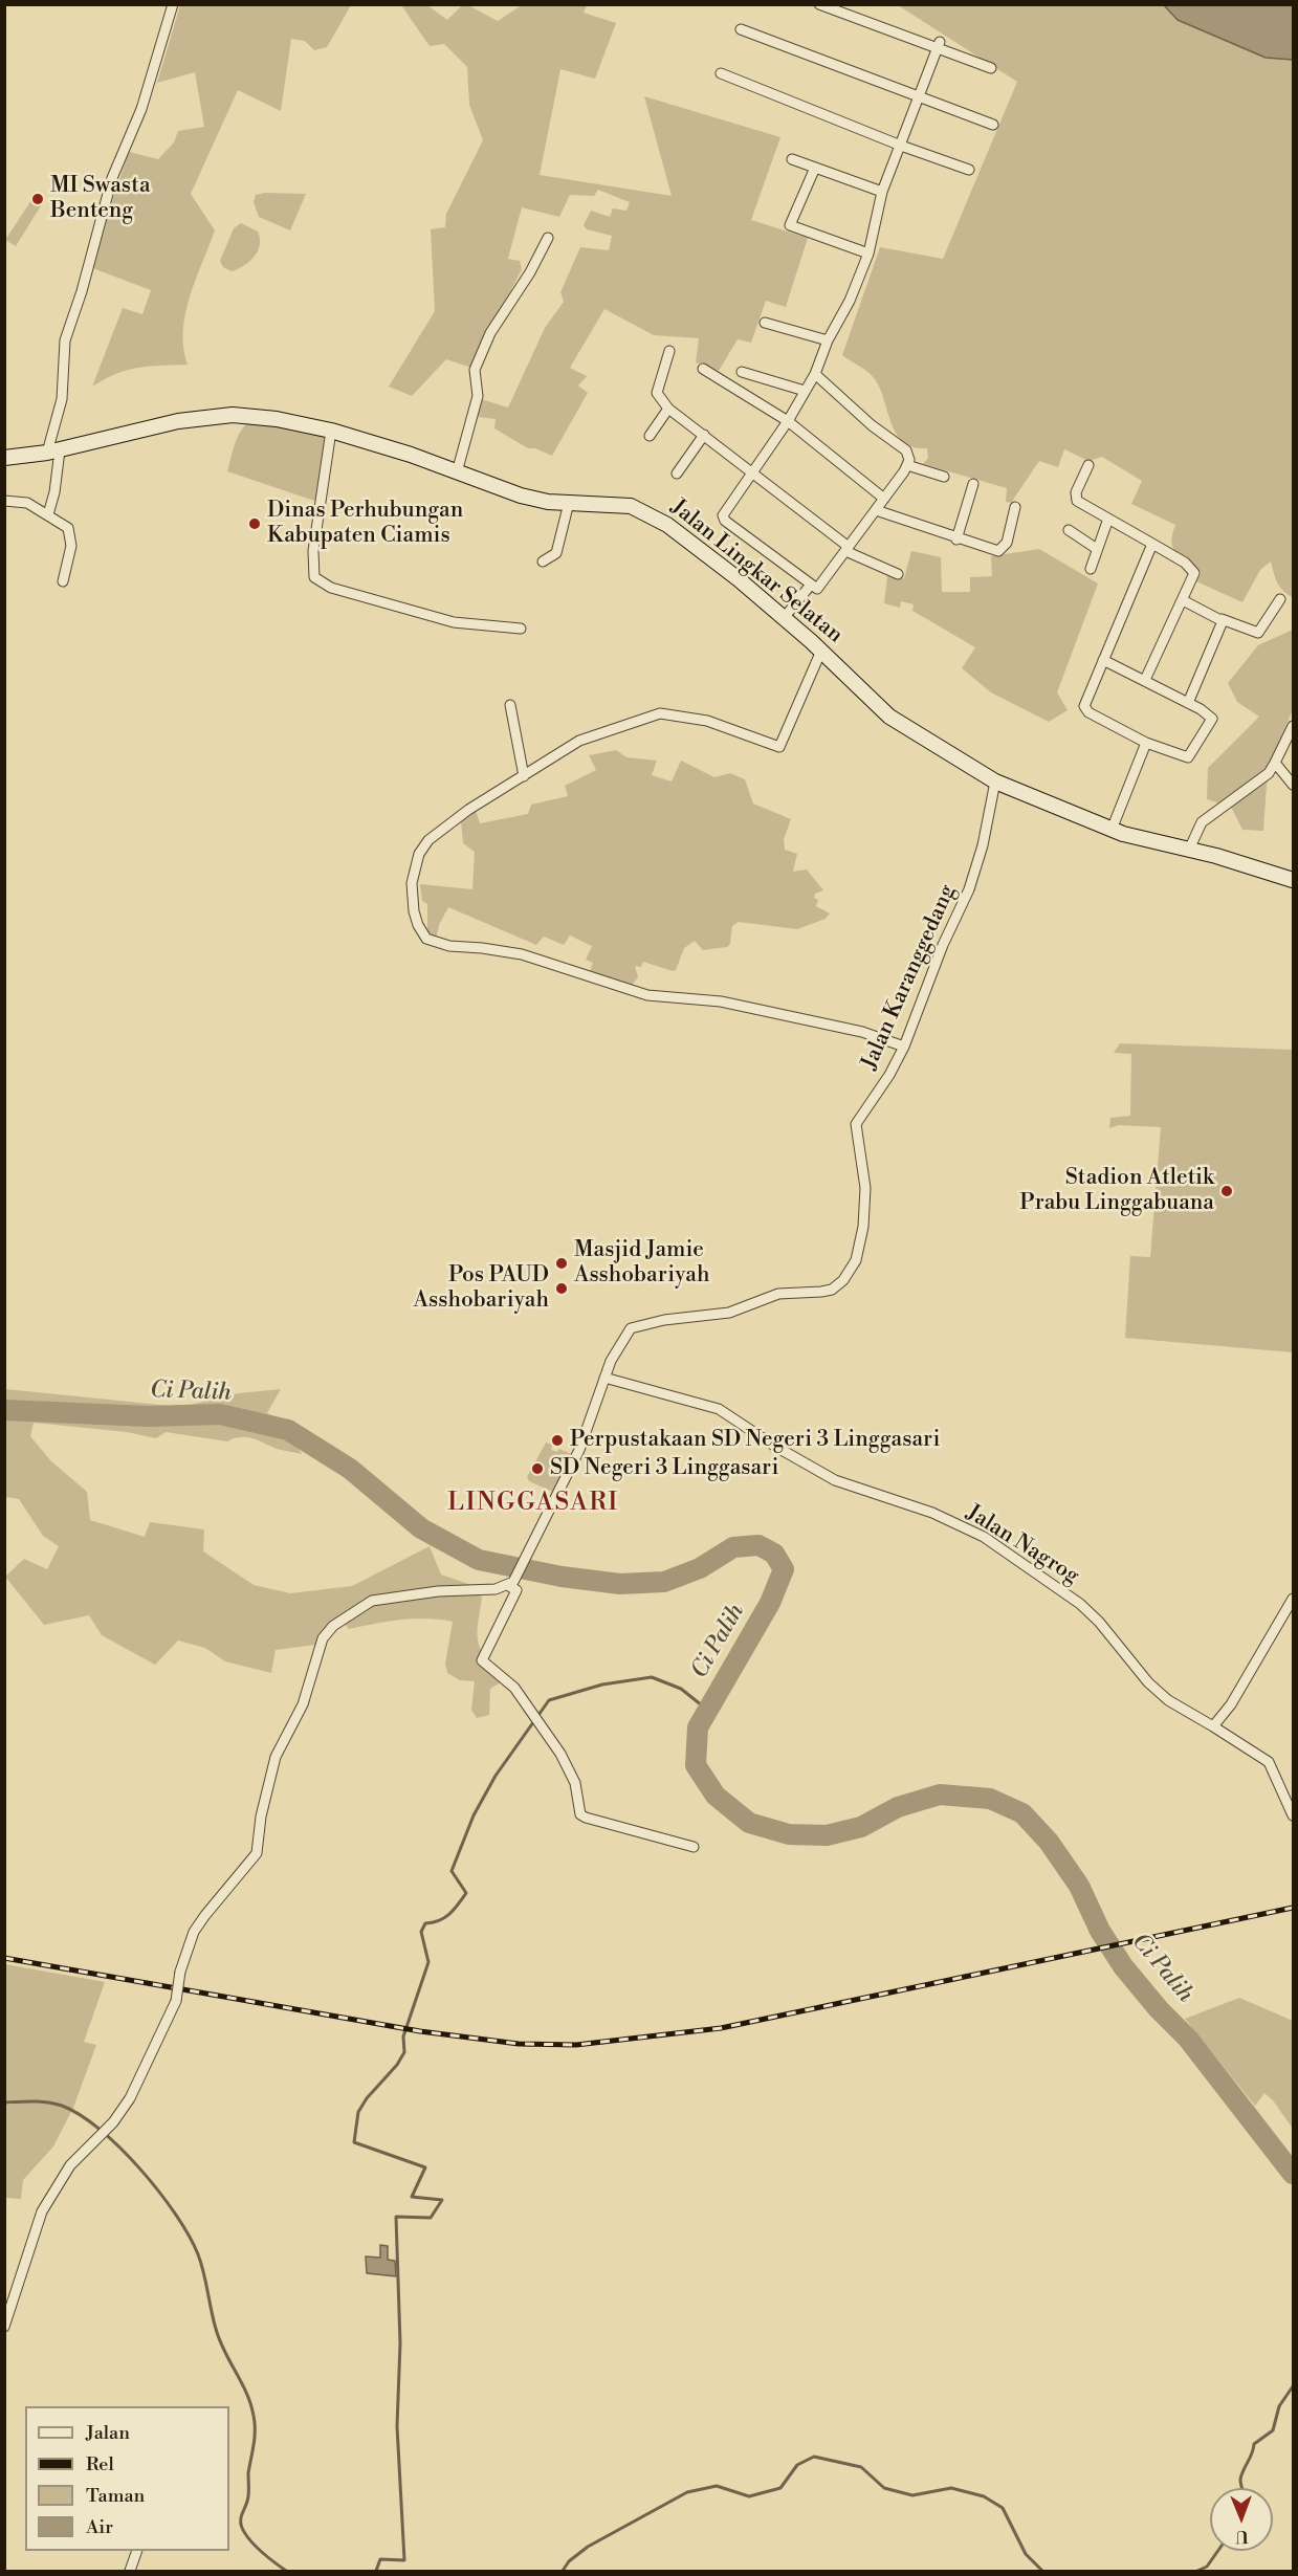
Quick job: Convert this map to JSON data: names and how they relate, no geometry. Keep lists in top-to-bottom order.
{
  "streets": {
    "street": ["Jalan Lingkar Selatan", "Jalan Karanggedang", "Jalan Nagrog"]
  },
  "crossings": [
    ["Jalan Lingkar Selatan", "Jalan Karanggedang"],
    ["Jalan Karanggedang", "Jalan Nagrog"]
  ],
  "districts": ["LINGGASARI"],
  "water": ["Ci Palih"],
  "places": [
    "MI Swasta Benteng",
    "Dinas Perhubungan Kabupaten Ciamis",
    "Stadion Atletik Prabu Linggabuana",
    "Masjid Jamie Asshobariyah",
    "Pos PAUD Asshobariyah",
    "Perpustakaan SD Negeri 3 Linggasari",
    "SD Negeri 3 Linggasari"
  ],
  "legend": [
    "Jalan",
    "Rel",
    "Taman",
    "Air"
  ],
  "north": "bottom"
}
